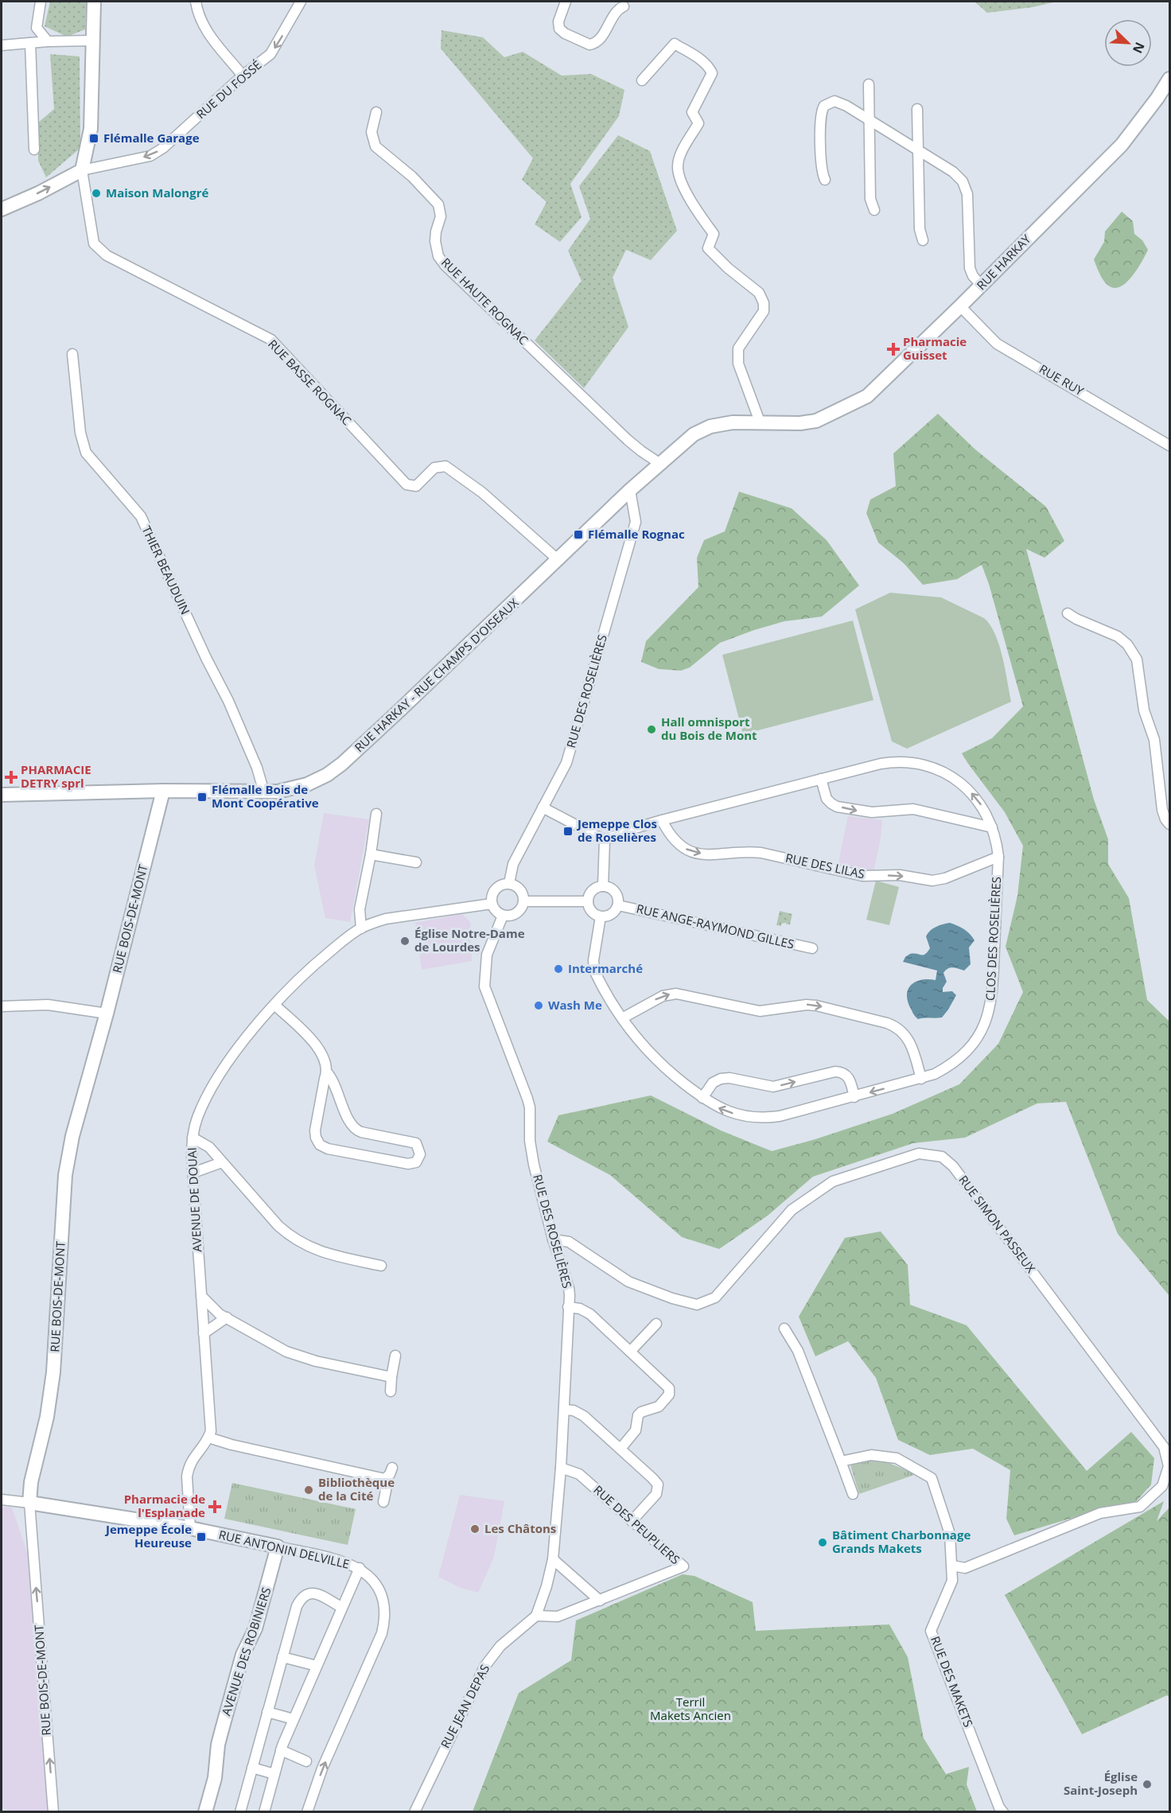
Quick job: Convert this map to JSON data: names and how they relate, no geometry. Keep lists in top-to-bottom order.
{
  "streets": {
    "street": [
      "RUE DU FOSSÉ",
      "RUE HARKAY",
      "RUE HAUTE ROGNAC",
      "RUE RUY",
      "RUE BASSE ROGNAC",
      "THIER BEAUDUIN",
      "RUE HARKAY - RUE CHAMPS D'OISEAUX",
      "RUE DES ROSELIÈRES",
      "RUE DES LILAS",
      "RUE BOIS-DE-MONT",
      "RUE ANGE-RAYMOND GILLES",
      "CLOS DES ROSELIÈRES",
      "AVENUE DE DOUAI",
      "RUE SIMON PASSEUX",
      "RUE DES PEUPLIERS",
      "RUE ANTONIN DELVILLE",
      "AVENUE DES ROBINIERS",
      "RUE DES MAKETS",
      "RUE JEAN DEPAS"
    ]
  },
  "crossings": [
    ["RUE DU FOSSÉ", "RUE BASSE ROGNAC"],
    ["RUE HARKAY", "RUE RUY"],
    ["RUE HARKAY", "RUE HARKAY - RUE CHAMPS D'OISEAUX"],
    ["RUE HAUTE ROGNAC", "RUE HARKAY - RUE CHAMPS D'OISEAUX"],
    ["RUE BASSE ROGNAC", "RUE HARKAY - RUE CHAMPS D'OISEAUX"],
    ["THIER BEAUDUIN", "RUE HARKAY - RUE CHAMPS D'OISEAUX"],
    ["RUE HARKAY - RUE CHAMPS D'OISEAUX", "RUE DES ROSELIÈRES"],
    ["RUE HARKAY - RUE CHAMPS D'OISEAUX", "RUE BOIS-DE-MONT"],
    ["RUE DES ROSELIÈRES", "AVENUE DE DOUAI"],
    ["RUE DES ROSELIÈRES", "RUE SIMON PASSEUX"],
    ["RUE DES ROSELIÈRES", "RUE DES PEUPLIERS"],
    ["RUE DES ROSELIÈRES", "RUE JEAN DEPAS"],
    ["RUE DES LILAS", "CLOS DES ROSELIÈRES"],
    ["RUE BOIS-DE-MONT", "RUE ANTONIN DELVILLE"],
    ["RUE ANGE-RAYMOND GILLES", "CLOS DES ROSELIÈRES"],
    ["RUE SIMON PASSEUX", "RUE DES MAKETS"],
    ["RUE ANTONIN DELVILLE", "AVENUE DES ROBINIERS"]
  ],
  "one_way": ["RUE DU FOSSÉ"],
  "parks": ["Terril Makets Ancien"],
  "places": {
    "transit": [
      "Flémalle Garage",
      "Flémalle Rognac",
      "Flémalle Bois de Mont Coopérative",
      "Jemeppe Clos de Roselières",
      "Jemeppe École Heureuse"
    ],
    "other": [
      "Maison Malongré",
      "Hall omnisport du Bois de Mont",
      "Église Notre-Dame de Lourdes",
      "Intermarché",
      "Wash Me",
      "Bibliothèque de la Cité",
      "Les Châtons",
      "Bâtiment Charbonnage Grands Makets",
      "Église Saint-Joseph"
    ],
    "health": ["Pharmacie Guisset", "PHARMACIE DETRY sprl", "Pharmacie de l'Esplanade"]
  },
  "north": "bottom right"
}
